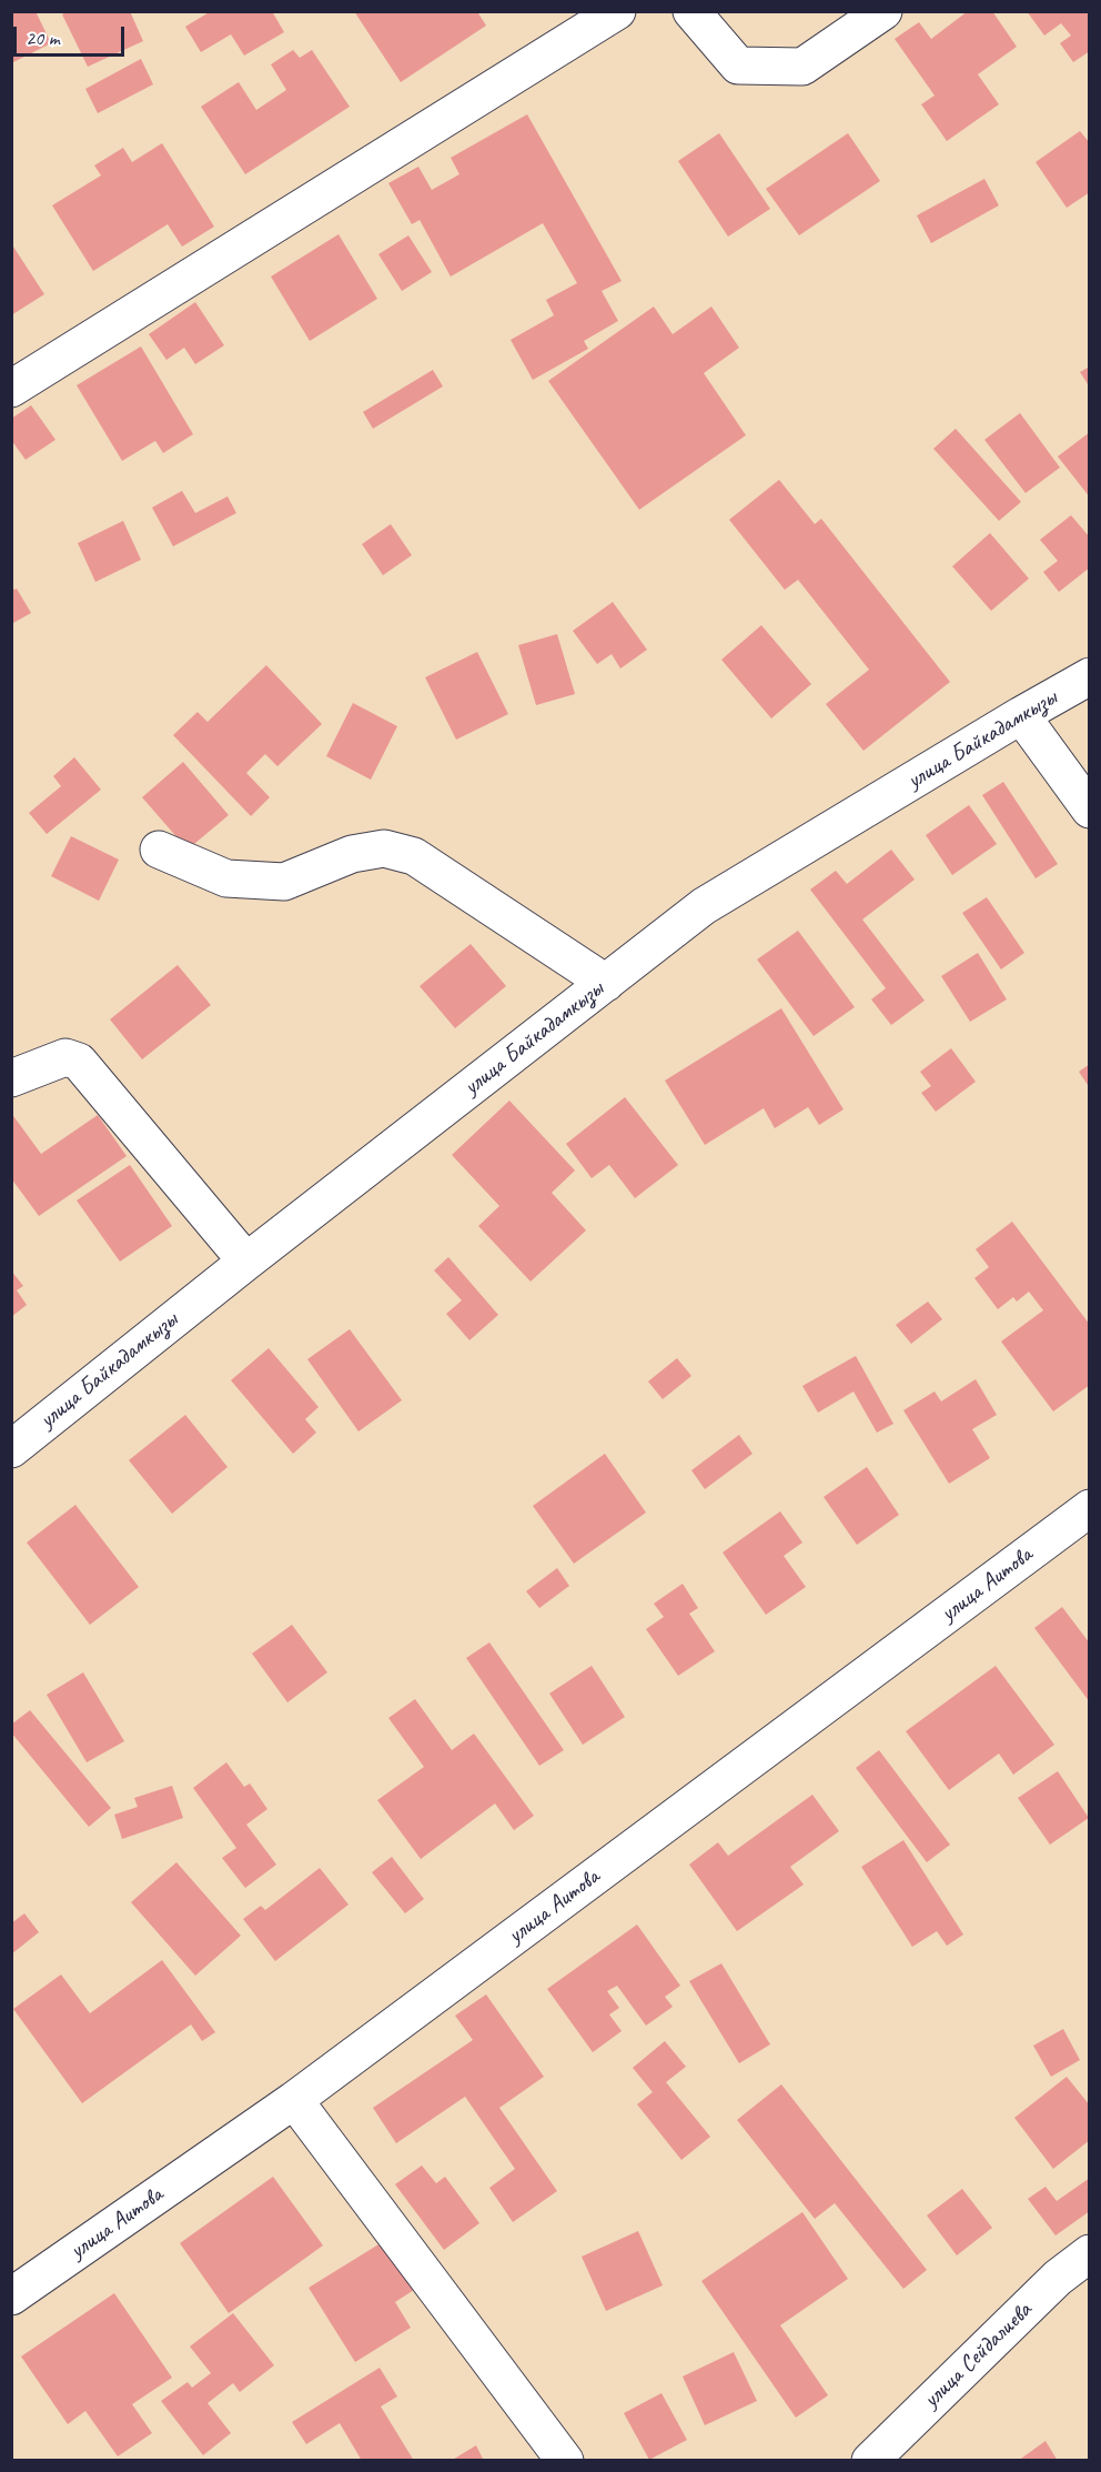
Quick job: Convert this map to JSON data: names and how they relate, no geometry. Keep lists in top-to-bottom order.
{
  "streets": {
    "street": ["улица Байкадамкызы", "улица Аитова", "улица Сейдалиева"]
  },
  "scale_bar": "20 m"
}
